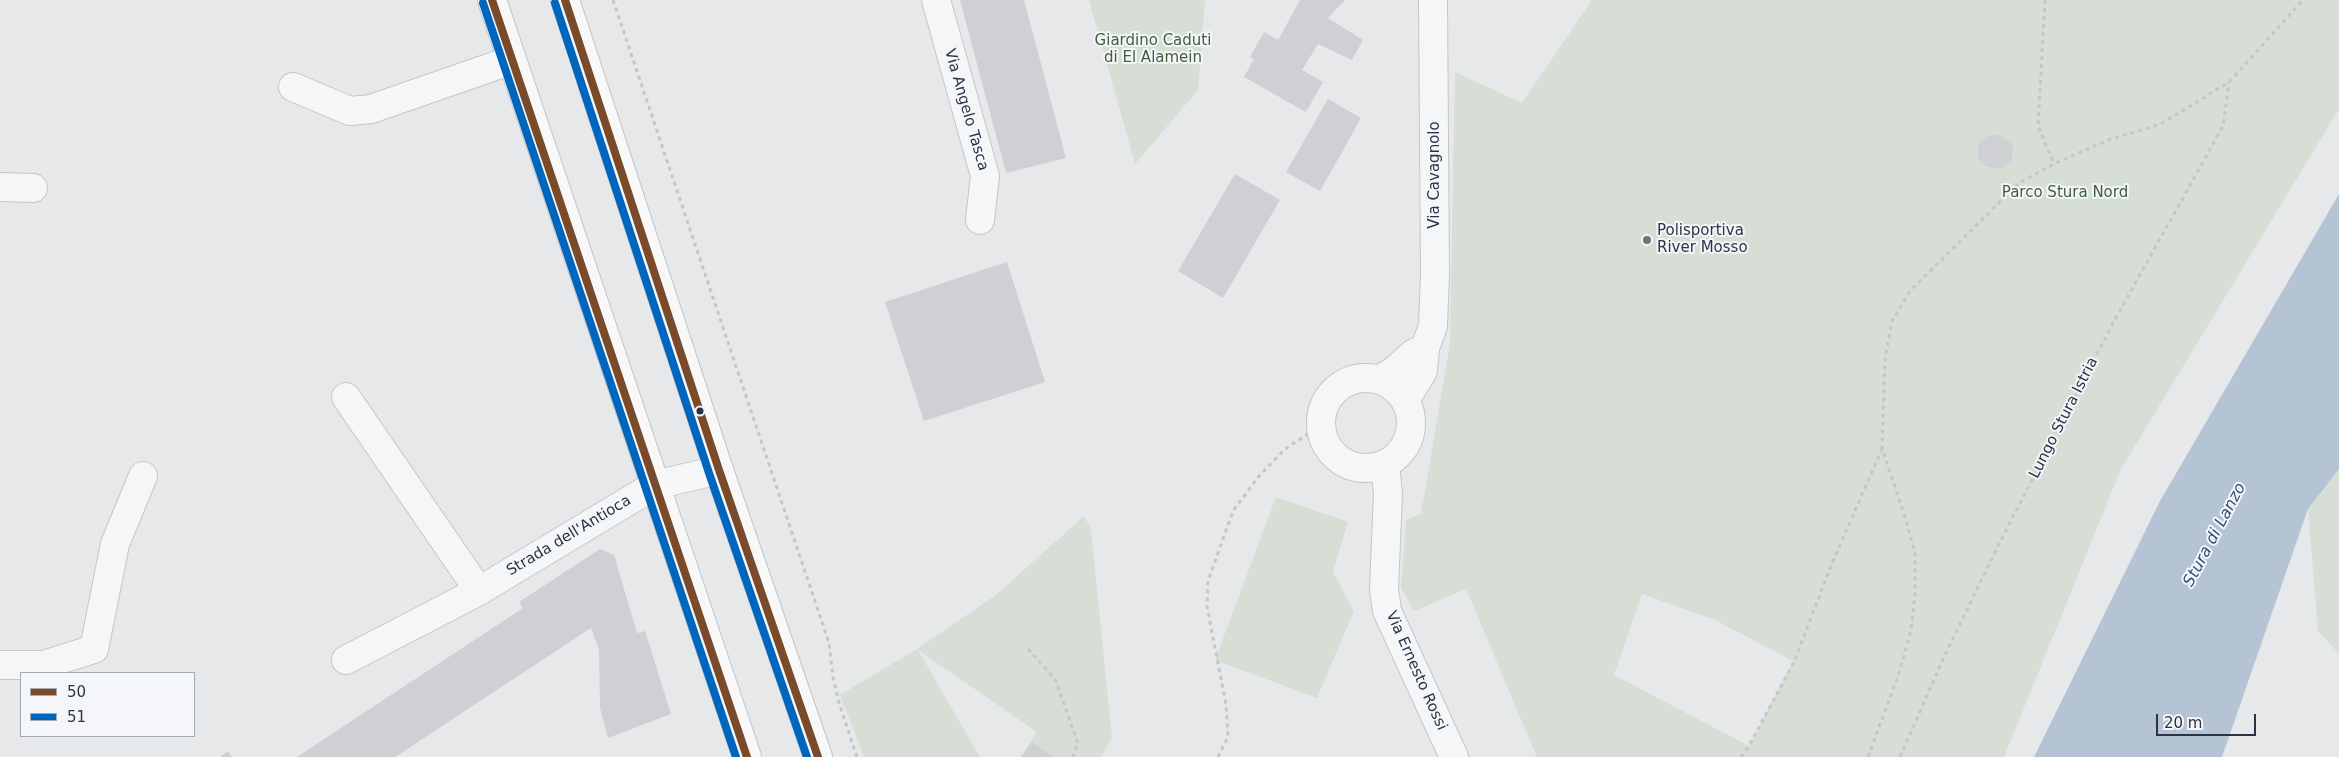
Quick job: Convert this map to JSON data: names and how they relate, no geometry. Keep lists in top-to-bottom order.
{
  "streets": {
    "street": [
      "Via Angelo Tasca",
      "Via Cavagnolo",
      "Strada dell'Antioca",
      "Via Ernesto Rossi"
    ],
    "path": ["Lungo Stura Istria"]
  },
  "crossings": [
    ["Via Cavagnolo", "Via Ernesto Rossi"]
  ],
  "water": ["Stura di Lanzo"],
  "parks": ["Giardino Caduti di El Alamein", "Parco Stura Nord"],
  "places": ["Polisportiva River Mosso"],
  "lines": ["transit line 50", "transit line 51"],
  "legend": ["50", "51"],
  "scale_bar": "20 m"
}
